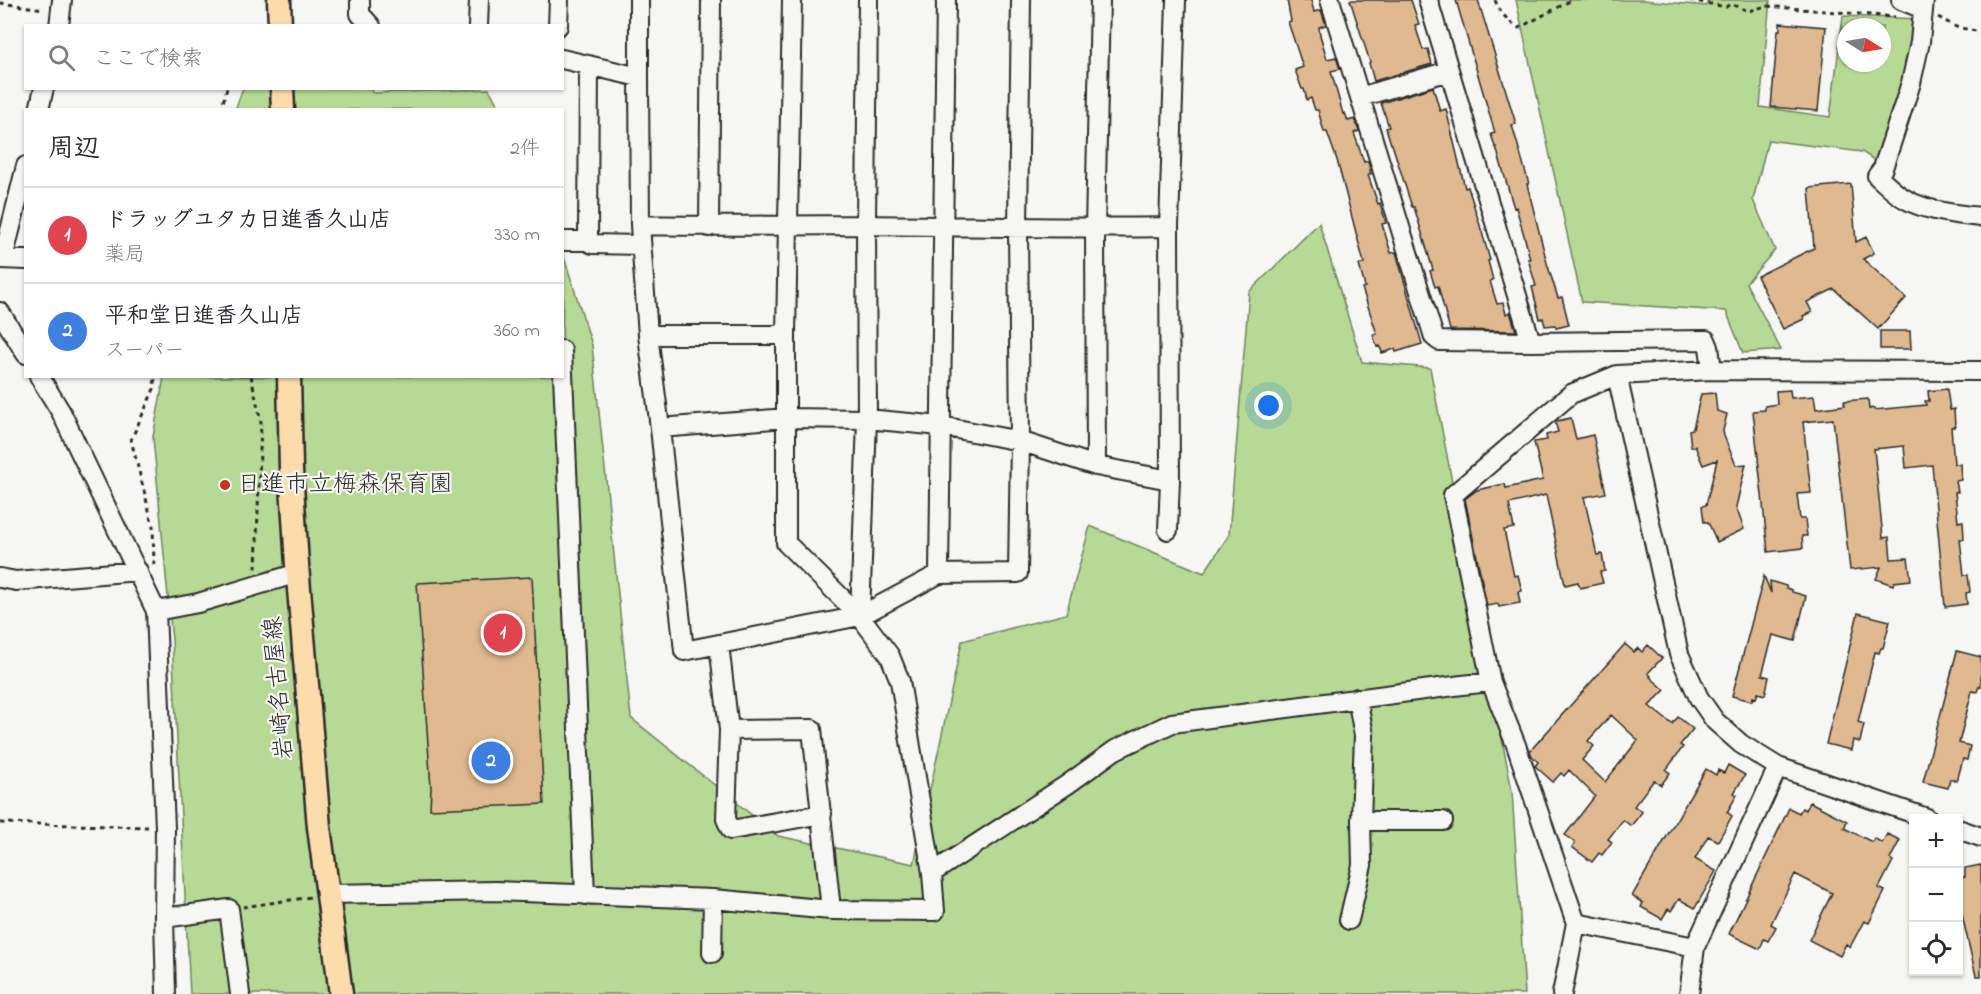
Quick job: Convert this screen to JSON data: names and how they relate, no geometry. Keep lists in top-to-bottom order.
{
  "streets": {
    "main road": ["岩崎名古屋線"]
  },
  "places": ["日進市立梅森保育園"],
  "north": "right",
  "page": {
    "search": "ここで検索",
    "heading": ["周辺", "2件"],
    "list": [
      {
        "mark": "1",
        "name": "ドラッグユタカ日進香久山店",
        "note": "薬局",
        "value": "330 m"
      },
      {
        "mark": "2",
        "name": "平和堂日進香久山店",
        "note": "スーパー",
        "value": "360 m"
      }
    ],
    "pins": ["1", "2"],
    "map_buttons": ["+", "−"]
  }
}
